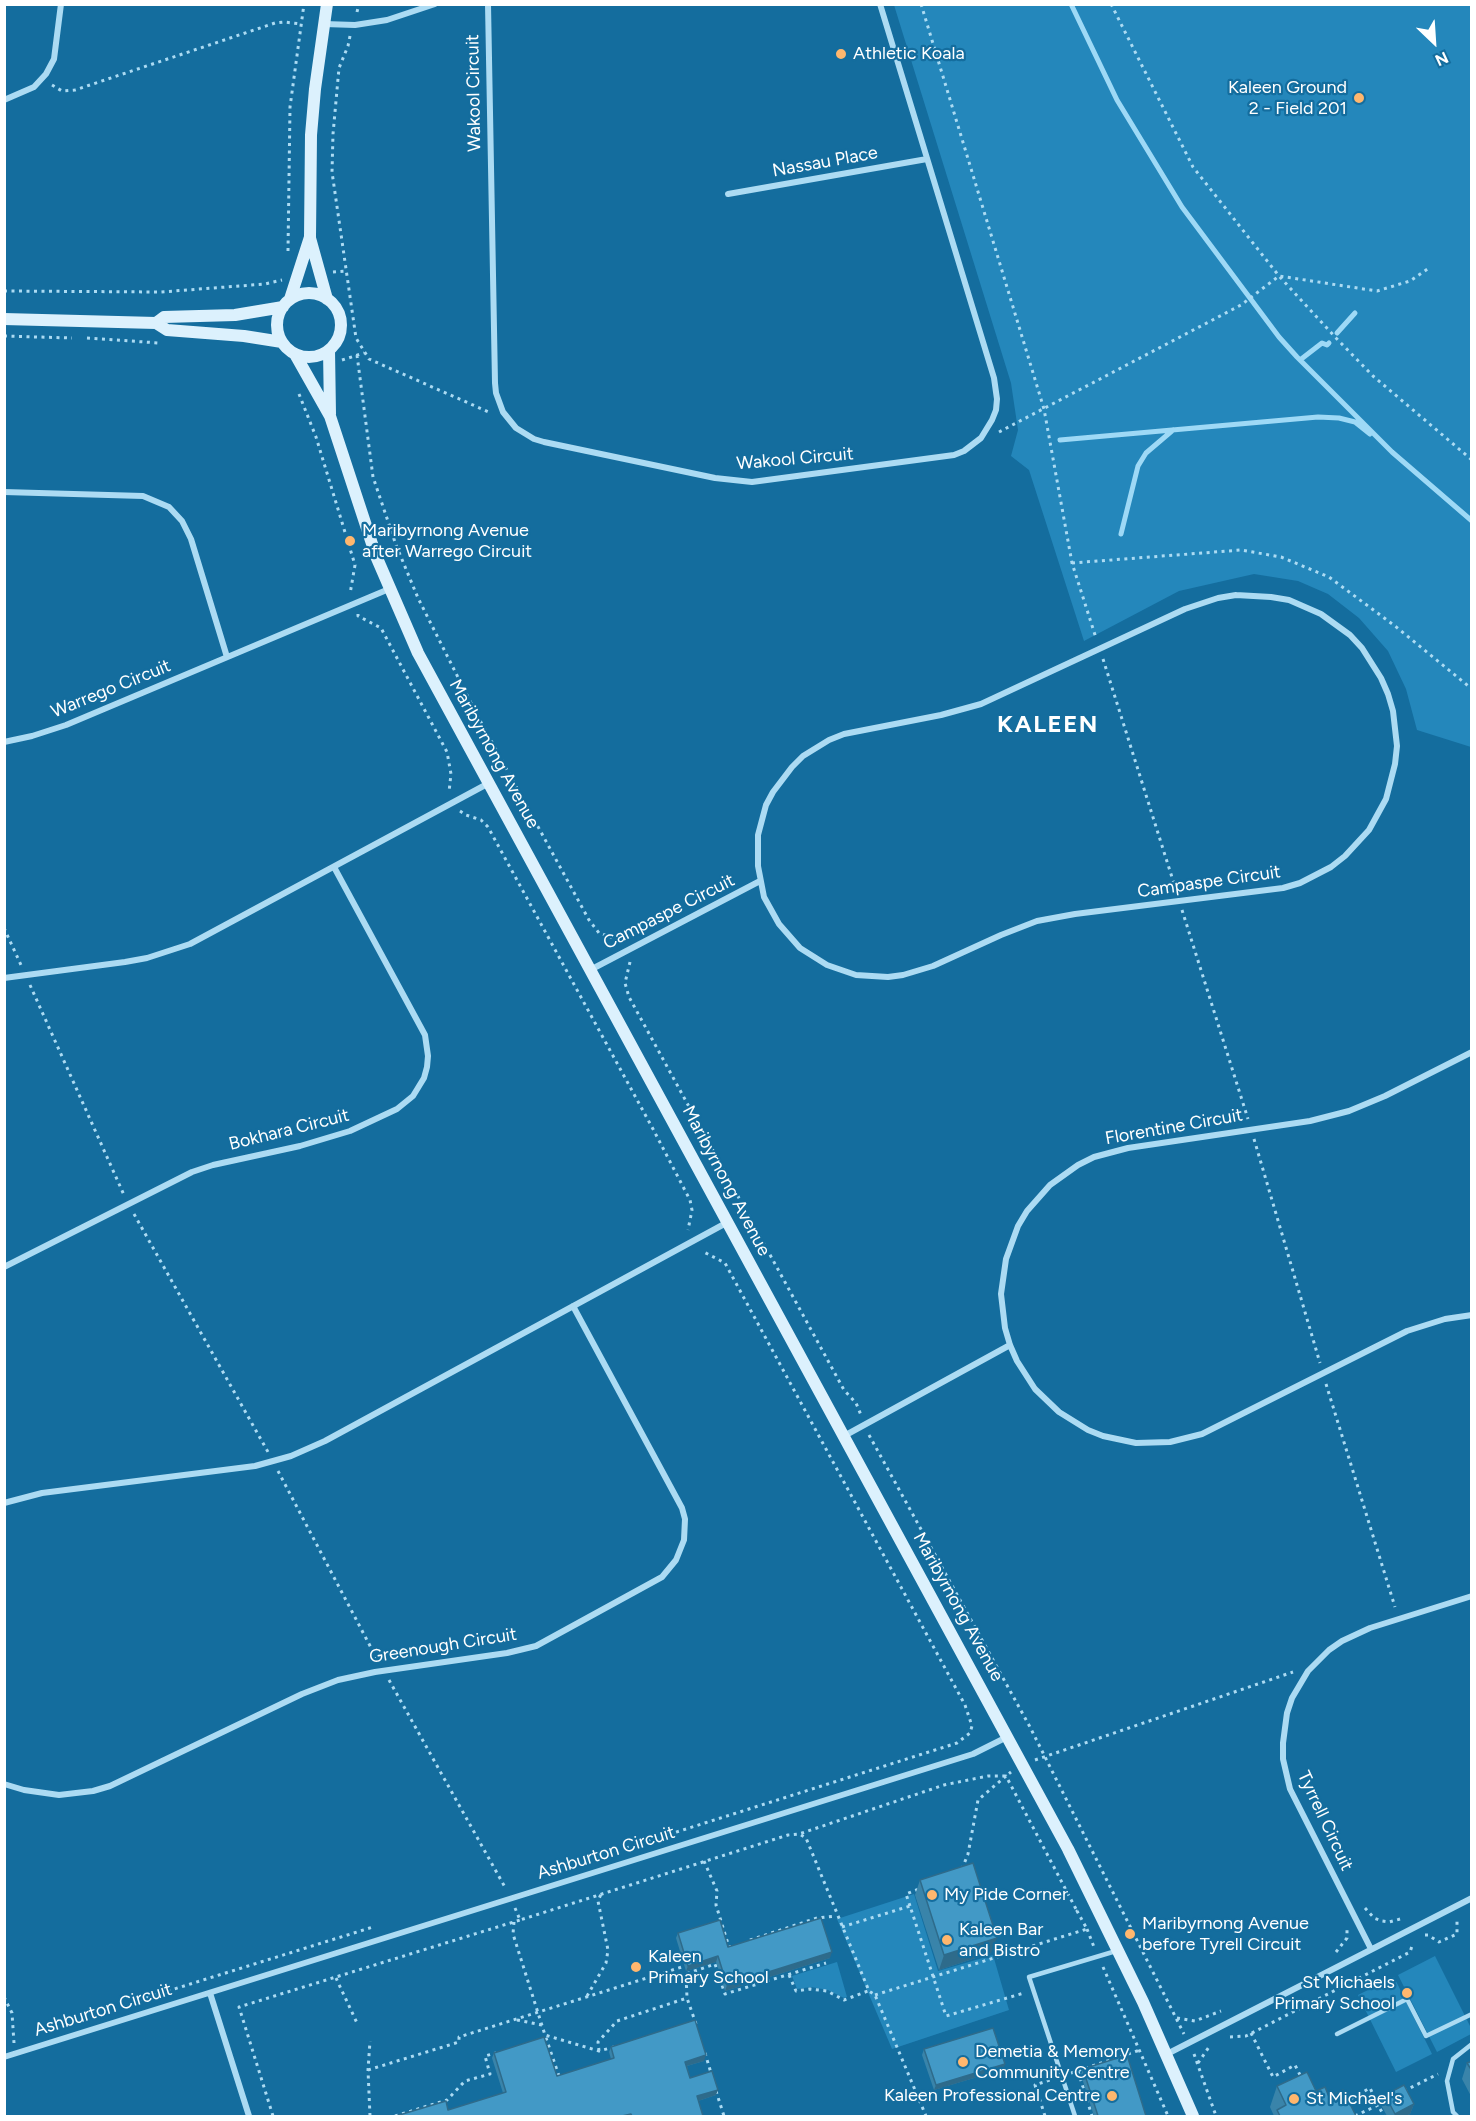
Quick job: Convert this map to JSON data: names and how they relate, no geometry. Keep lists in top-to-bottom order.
{
  "streets": {
    "street": [
      "Wakool Circuit",
      "Nassau Place",
      "Warrego Circuit",
      "Maribyrnong Avenue",
      "Campaspe Circuit",
      "Florentine Circuit",
      "Bokhara Circuit",
      "Greenough Circuit",
      "Tyrrell Circuit",
      "Ashburton Circuit"
    ]
  },
  "crossings": [
    ["Wakool Circuit", "Nassau Place"],
    ["Warrego Circuit", "Maribyrnong Avenue"],
    ["Maribyrnong Avenue", "Campaspe Circuit"],
    ["Maribyrnong Avenue", "Ashburton Circuit"]
  ],
  "districts": ["KALEEN"],
  "places": [
    "Athletic Koala",
    "Kaleen Ground 2 - Field 201",
    "Maribyrnong Avenue after Warrego Circuit",
    "My Pide Corner",
    "Maribyrnong Avenue before Tyrell Circuit",
    "Kaleen Bar and Bistro",
    "Kaleen Primary School",
    "St Michaels Primary School",
    "Demetia & Memory Community Centre",
    "Kaleen Professional Centre",
    "St Michael's"
  ],
  "north": "bottom right"
}
